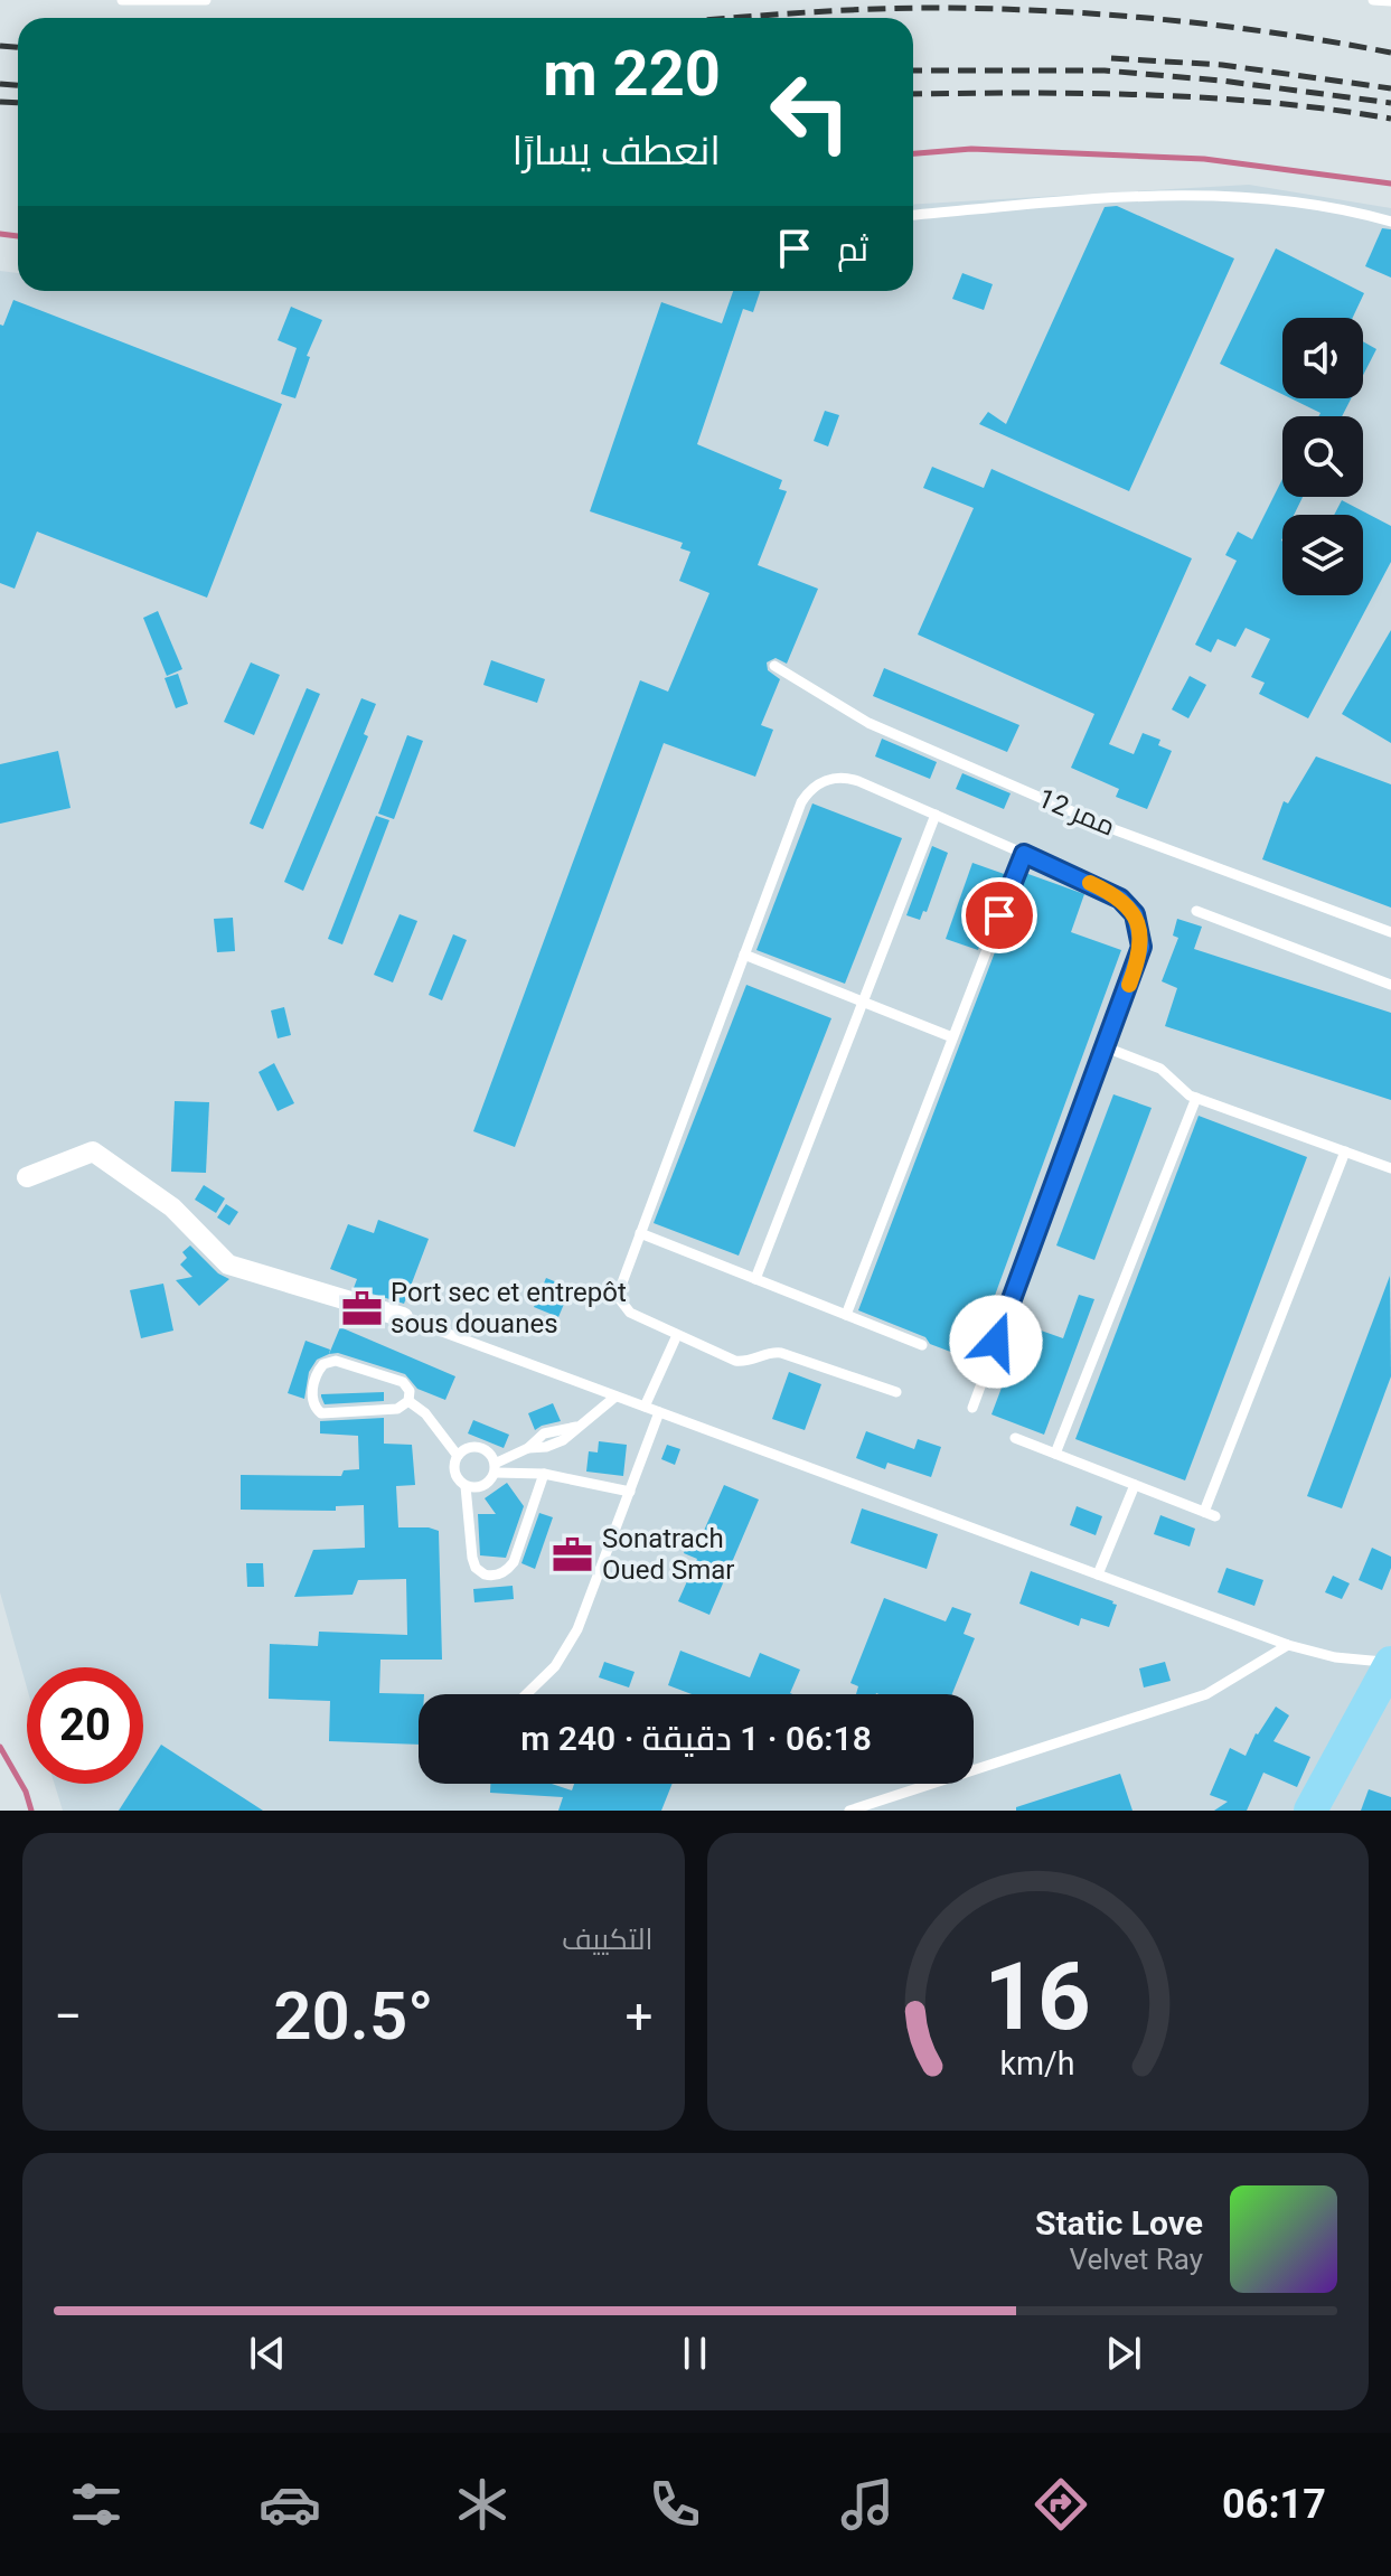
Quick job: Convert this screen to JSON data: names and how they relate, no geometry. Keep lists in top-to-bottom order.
{
  "streets": {
    "lane": ["ممر 12"]
  },
  "places": {
    "office": ["Port sec et entrepôt sous douanes", "Sonatrach Oued Smar"]
  },
  "page": {
    "turn": ["220 m", "انعطف يسارًا"],
    "then": "ثم",
    "limit": "20",
    "trip": "06:18 · 1 دقيقة · 240 m",
    "tile": "التكييف",
    "heat": ["−", "20.5°", "+"],
    "song": ["Static Love", "Velvet Ray"],
    "tabs": "06:17",
    "gauge": ["16", "km/h"]
  }
}
